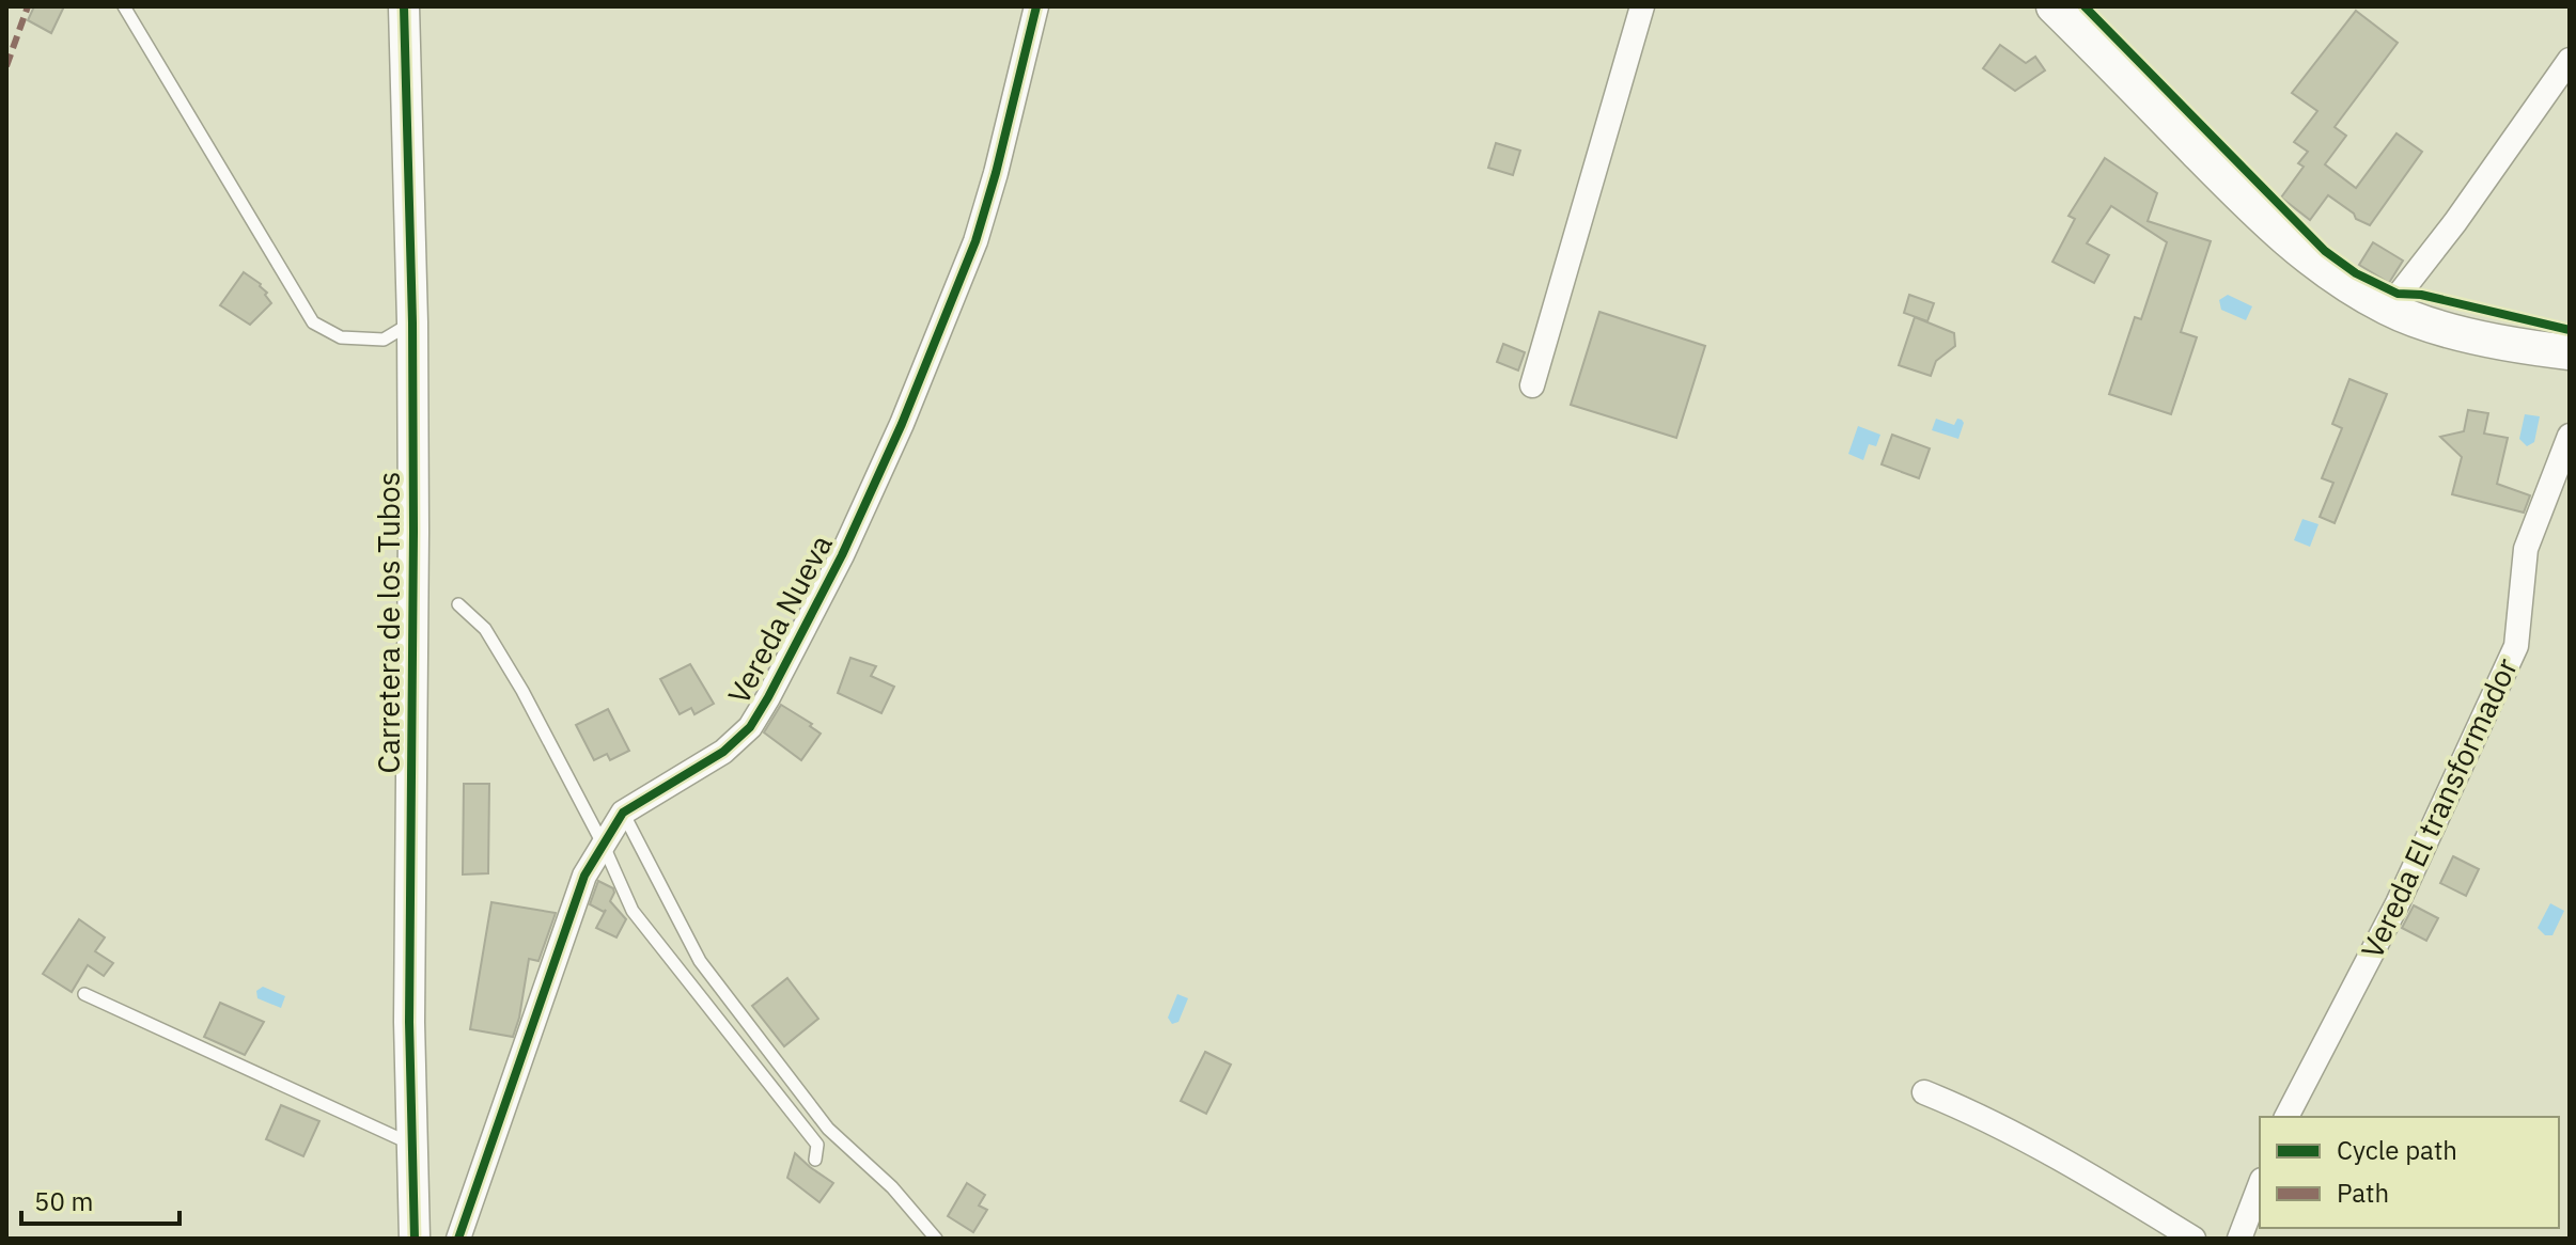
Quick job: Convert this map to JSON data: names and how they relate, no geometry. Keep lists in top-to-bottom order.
{
  "streets": {
    "street": ["Vereda Nueva", "Carretera de los Tubos", "Vereda El transformador"]
  },
  "legend": ["Cycle path", "Path"],
  "scale_bar": "50 m"
}
